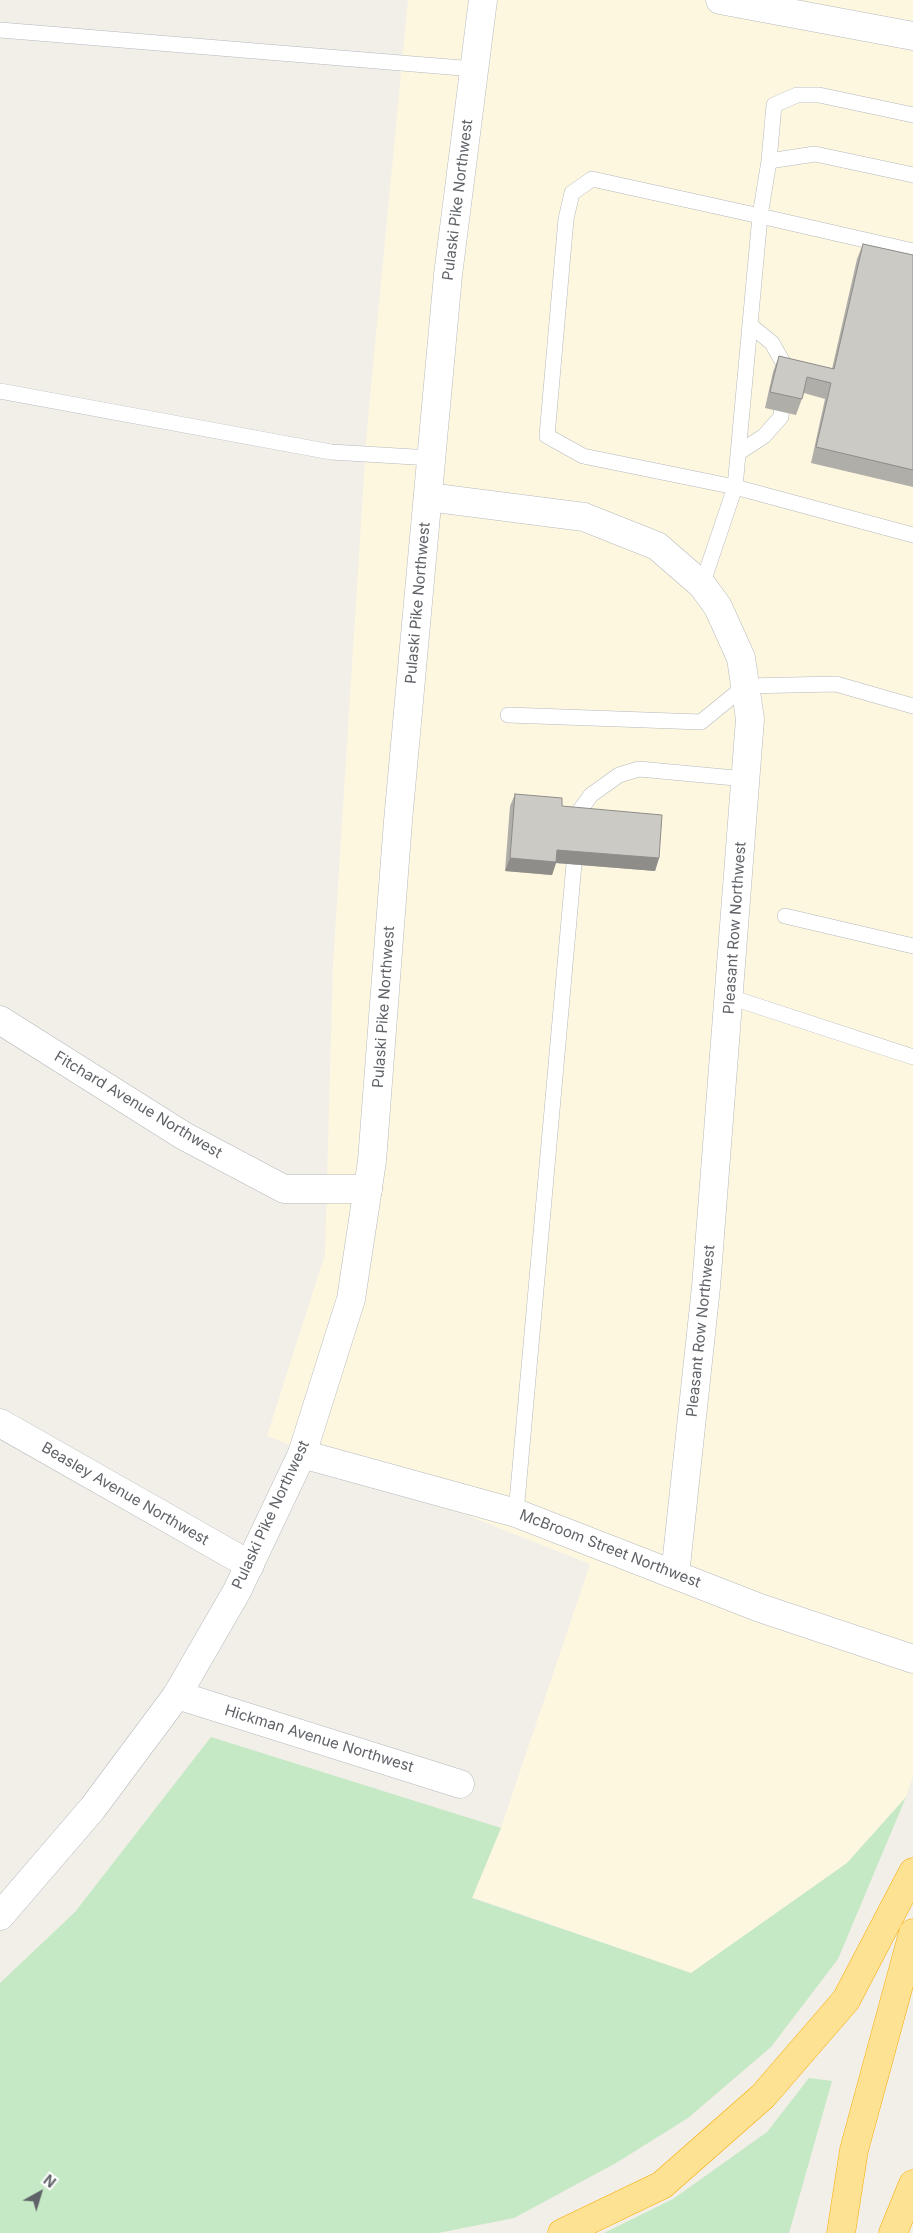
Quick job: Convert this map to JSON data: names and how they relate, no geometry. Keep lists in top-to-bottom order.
{
  "streets": {
    "street": [
      "Pulaski Pike Northwest",
      "Pleasant Row Northwest",
      "Fitchard Avenue Northwest",
      "Beasley Avenue Northwest",
      "McBroom Street Northwest",
      "Hickman Avenue Northwest"
    ]
  },
  "crossings": [
    ["Pulaski Pike Northwest", "Pleasant Row Northwest"],
    ["Pulaski Pike Northwest", "Fitchard Avenue Northwest"],
    ["Pulaski Pike Northwest", "Beasley Avenue Northwest"],
    ["Pulaski Pike Northwest", "McBroom Street Northwest"],
    ["Pulaski Pike Northwest", "Hickman Avenue Northwest"],
    ["Pleasant Row Northwest", "McBroom Street Northwest"]
  ],
  "north": "top right"
}
